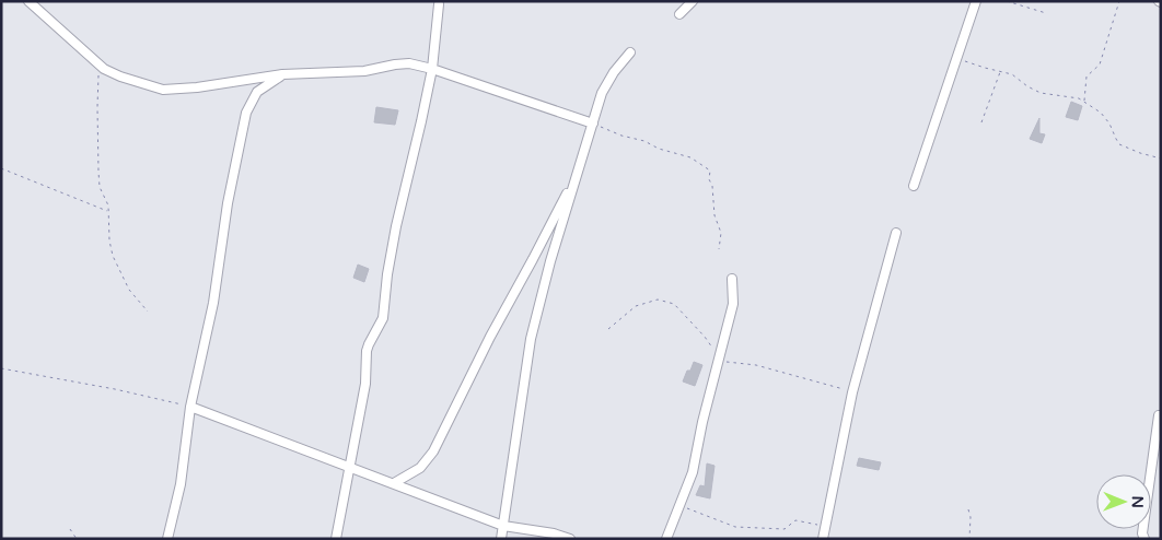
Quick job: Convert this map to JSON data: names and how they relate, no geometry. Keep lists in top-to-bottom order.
{
  "north": "right"
}
